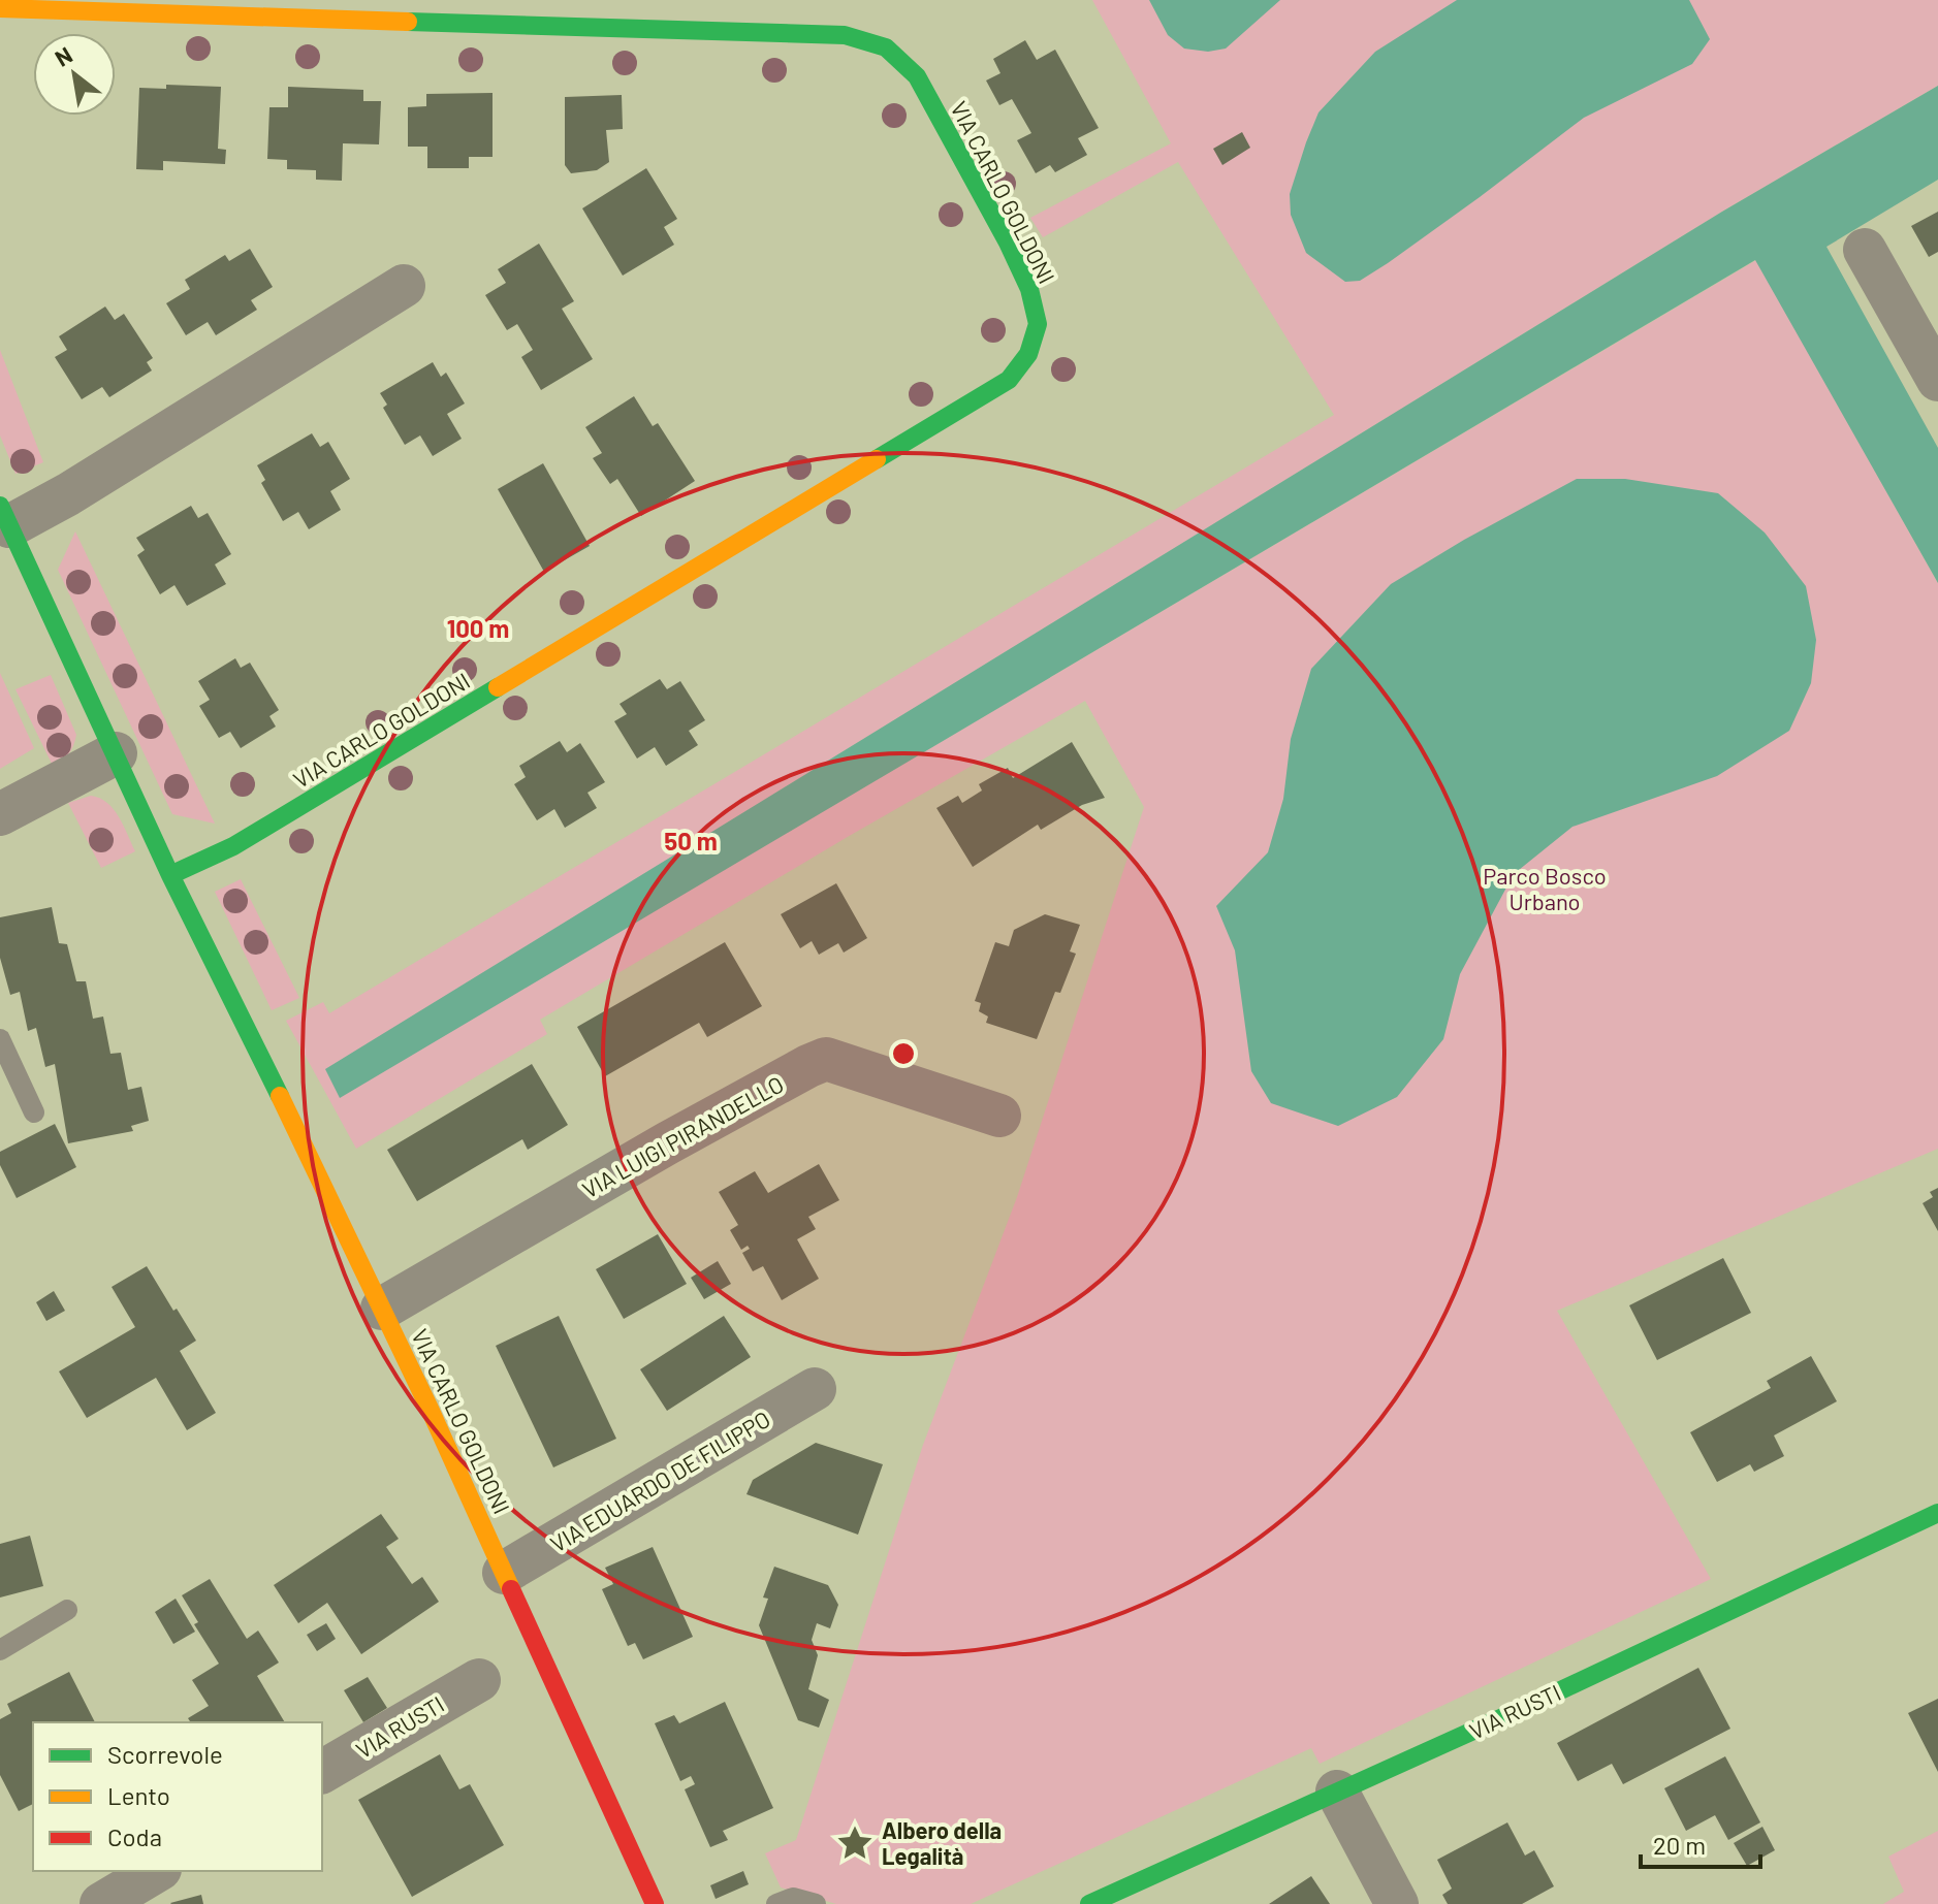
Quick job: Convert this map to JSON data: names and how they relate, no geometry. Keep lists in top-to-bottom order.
{
  "streets": {
    "street": [
      "VIA CARLO GOLDONI",
      "VIA LUIGI PIRANDELLO",
      "VIA EDUARDO DE FILIPPO",
      "VIA RUSTI"
    ]
  },
  "crossings": [
    ["VIA CARLO GOLDONI", "VIA LUIGI PIRANDELLO"],
    ["VIA CARLO GOLDONI", "VIA EDUARDO DE FILIPPO"]
  ],
  "parks": ["Parco Bosco Urbano"],
  "places": {
    "place": ["Albero della Legalità"]
  },
  "legend": ["Scorrevole", "Lento", "Coda"],
  "scale_bar": "20 m",
  "north": "top left",
  "rings": ["100 m", "50 m"]
}
